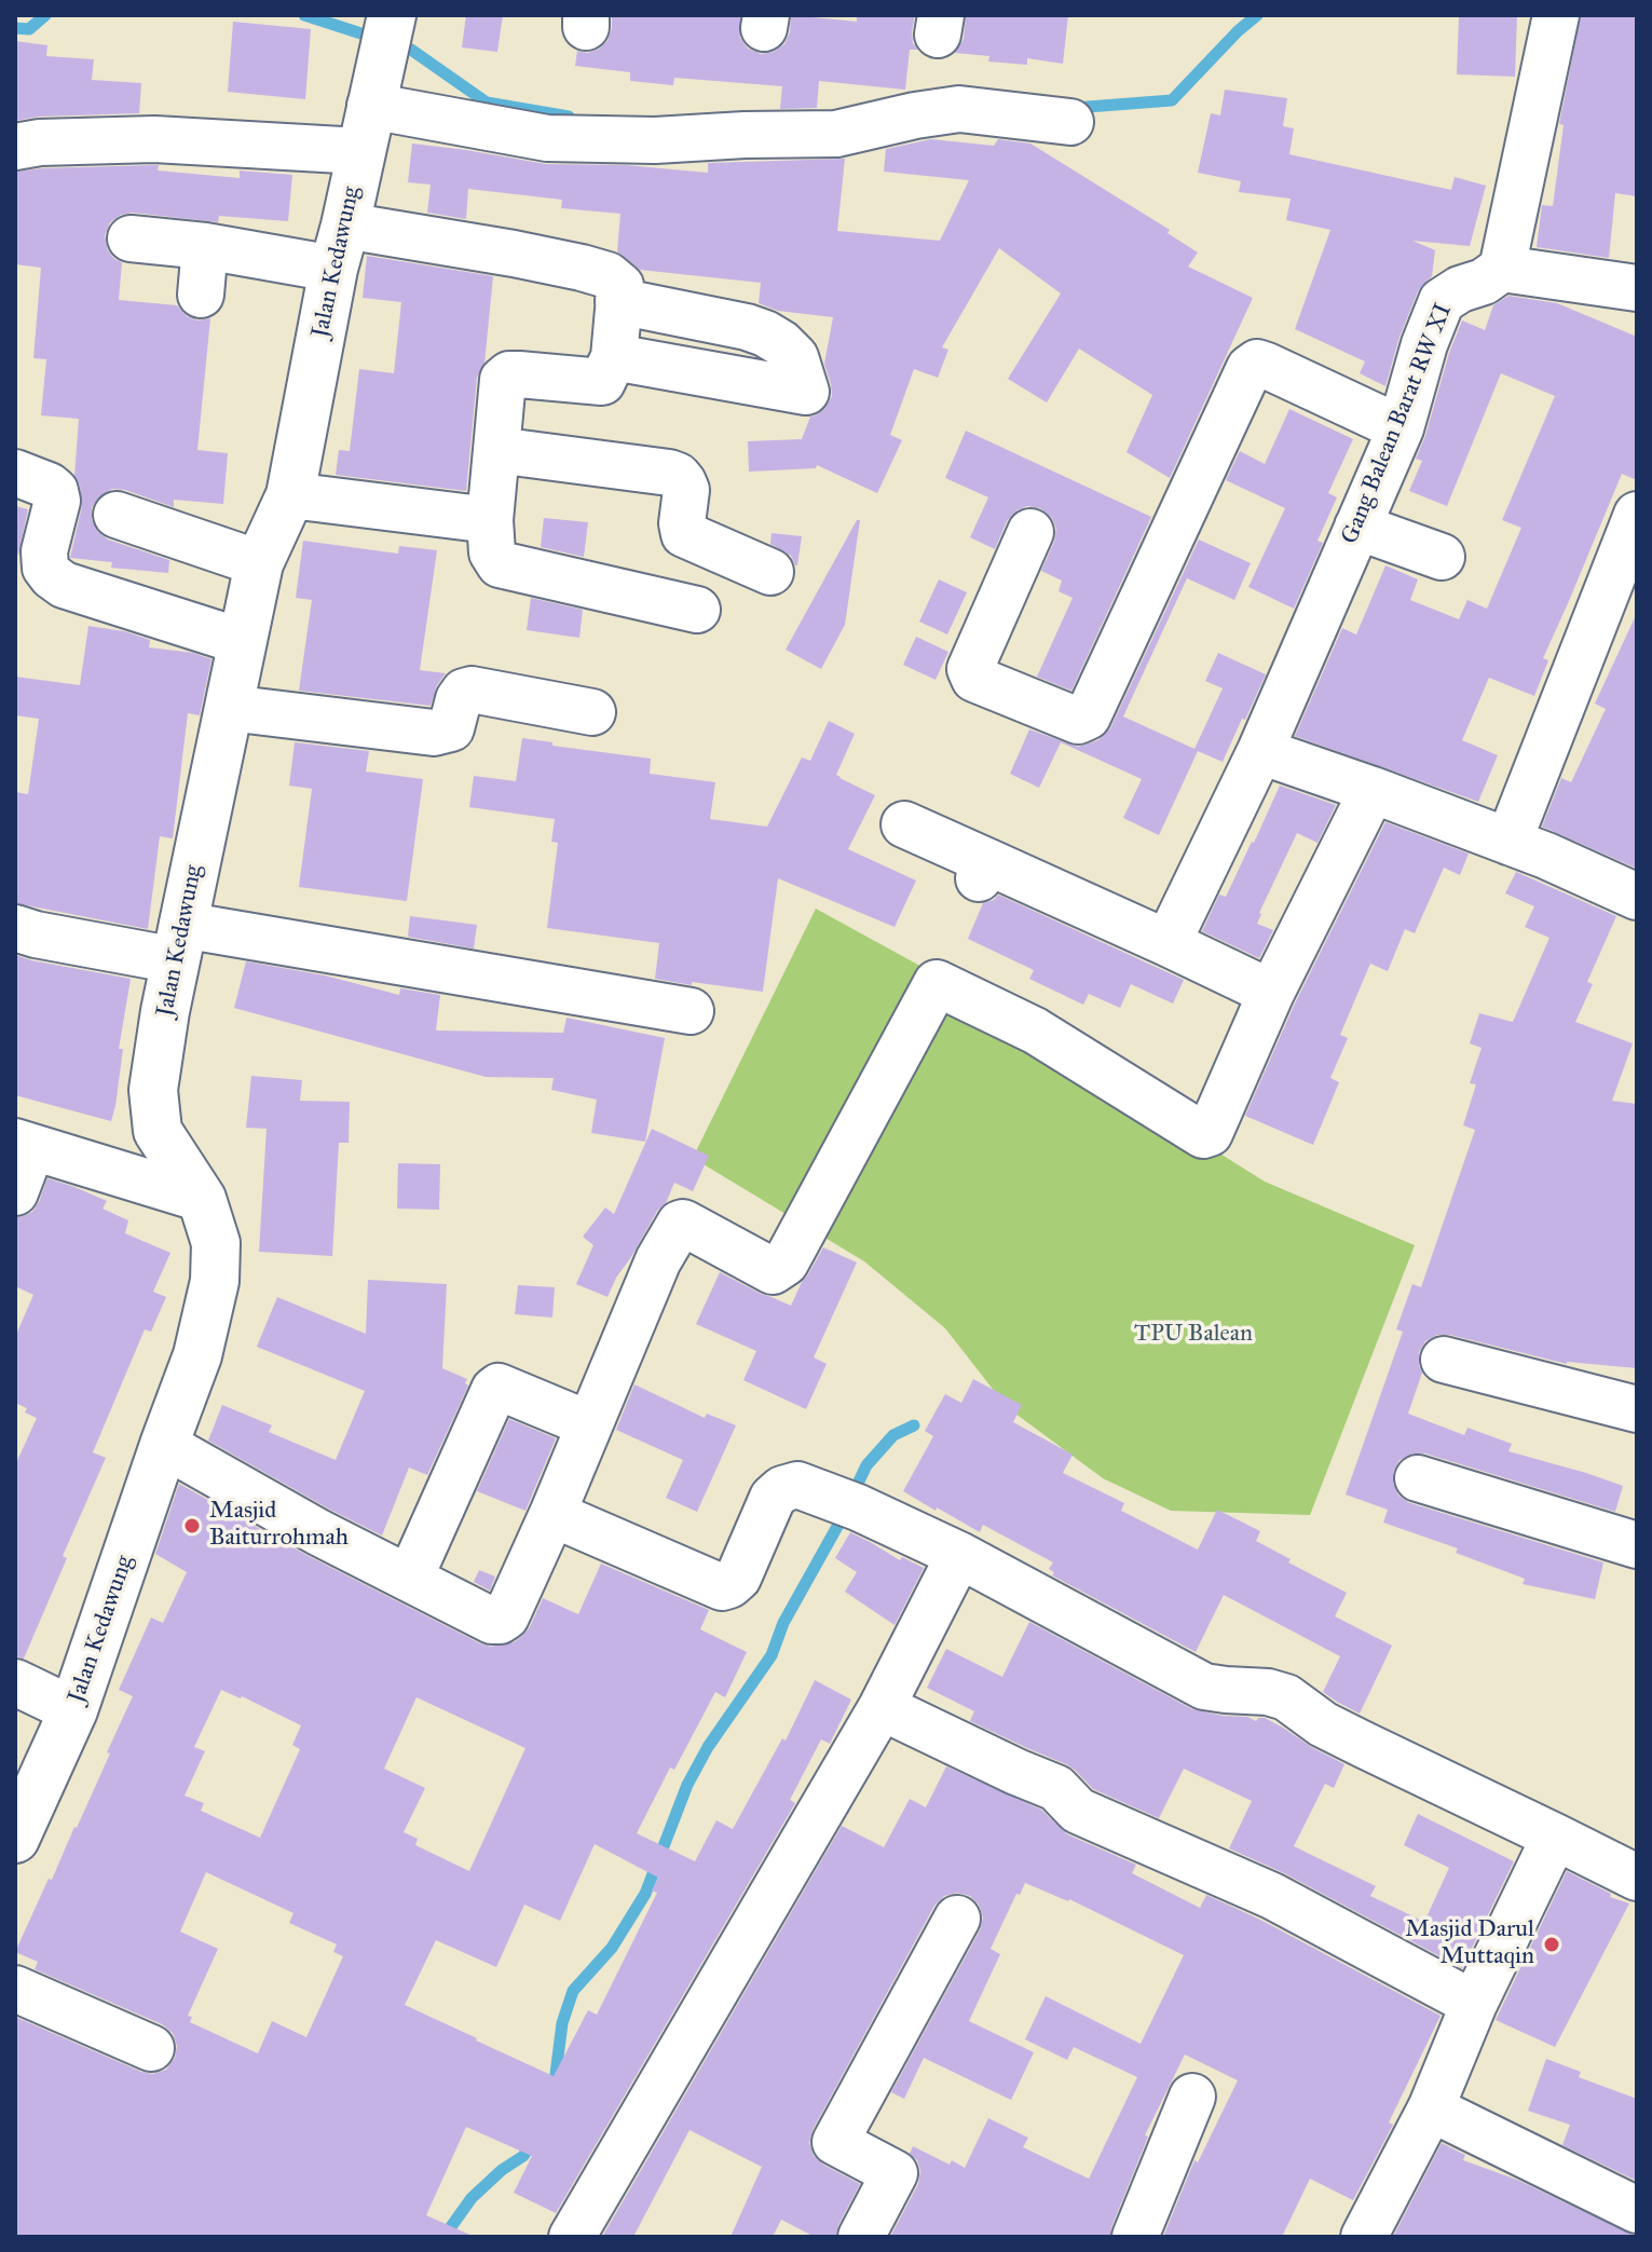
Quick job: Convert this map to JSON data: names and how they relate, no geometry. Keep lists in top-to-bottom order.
{
  "streets": {
    "main road": ["Jalan Kedawung"],
    "street": ["Gang Balean Barat RW XI"]
  },
  "parks": ["TPU Balean"],
  "places": ["Masjid Baiturrohmah", "Masjid Darul Muttaqin"]
}
